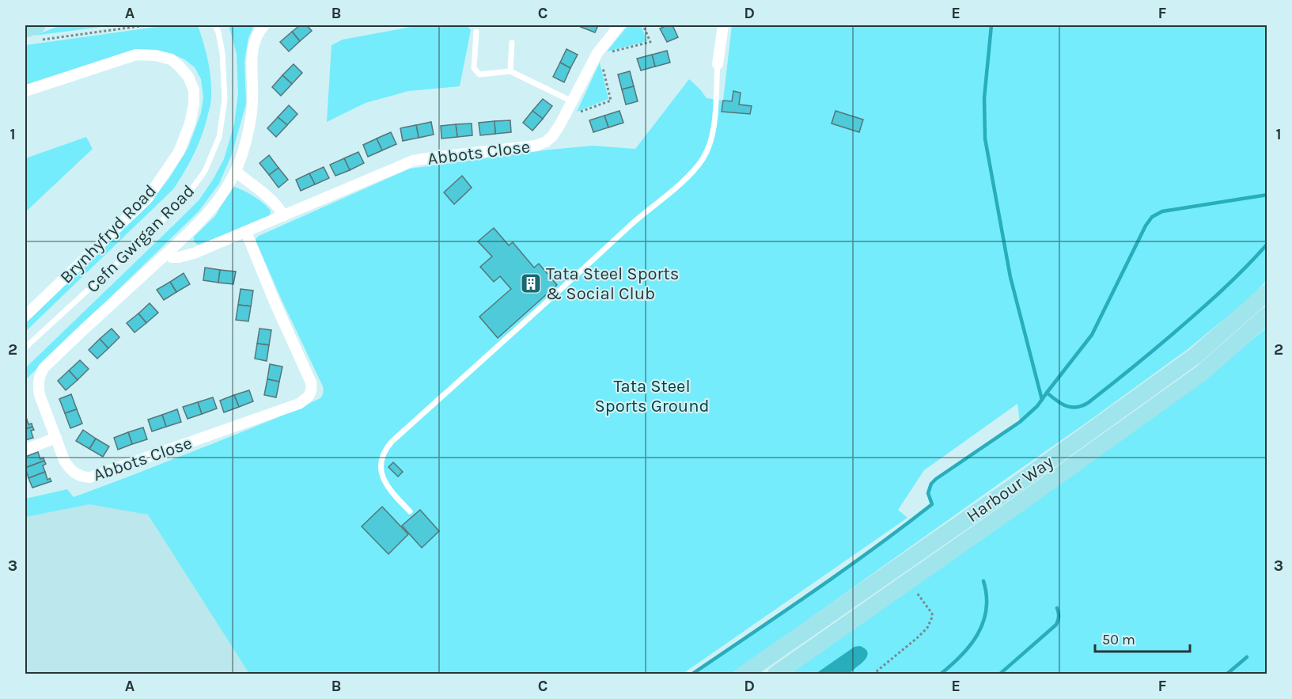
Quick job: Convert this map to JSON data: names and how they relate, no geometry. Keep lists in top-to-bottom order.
{
  "streets": {
    "main road": ["Harbour Way"],
    "street": ["Abbots Close", "Brynhyfryd Road"],
    "lane": ["Cefn Gwrgan Road"]
  },
  "parks": ["Tata Steel Sports Ground"],
  "places": {
    "building": ["Tata Steel Sports & Social Club"]
  },
  "scale_bar": "50 m",
  "grid": {
    "columns": [
      "A",
      "B",
      "C",
      "D",
      "E",
      "F"
    ],
    "rows": ["1", "2", "3"]
  }
}
